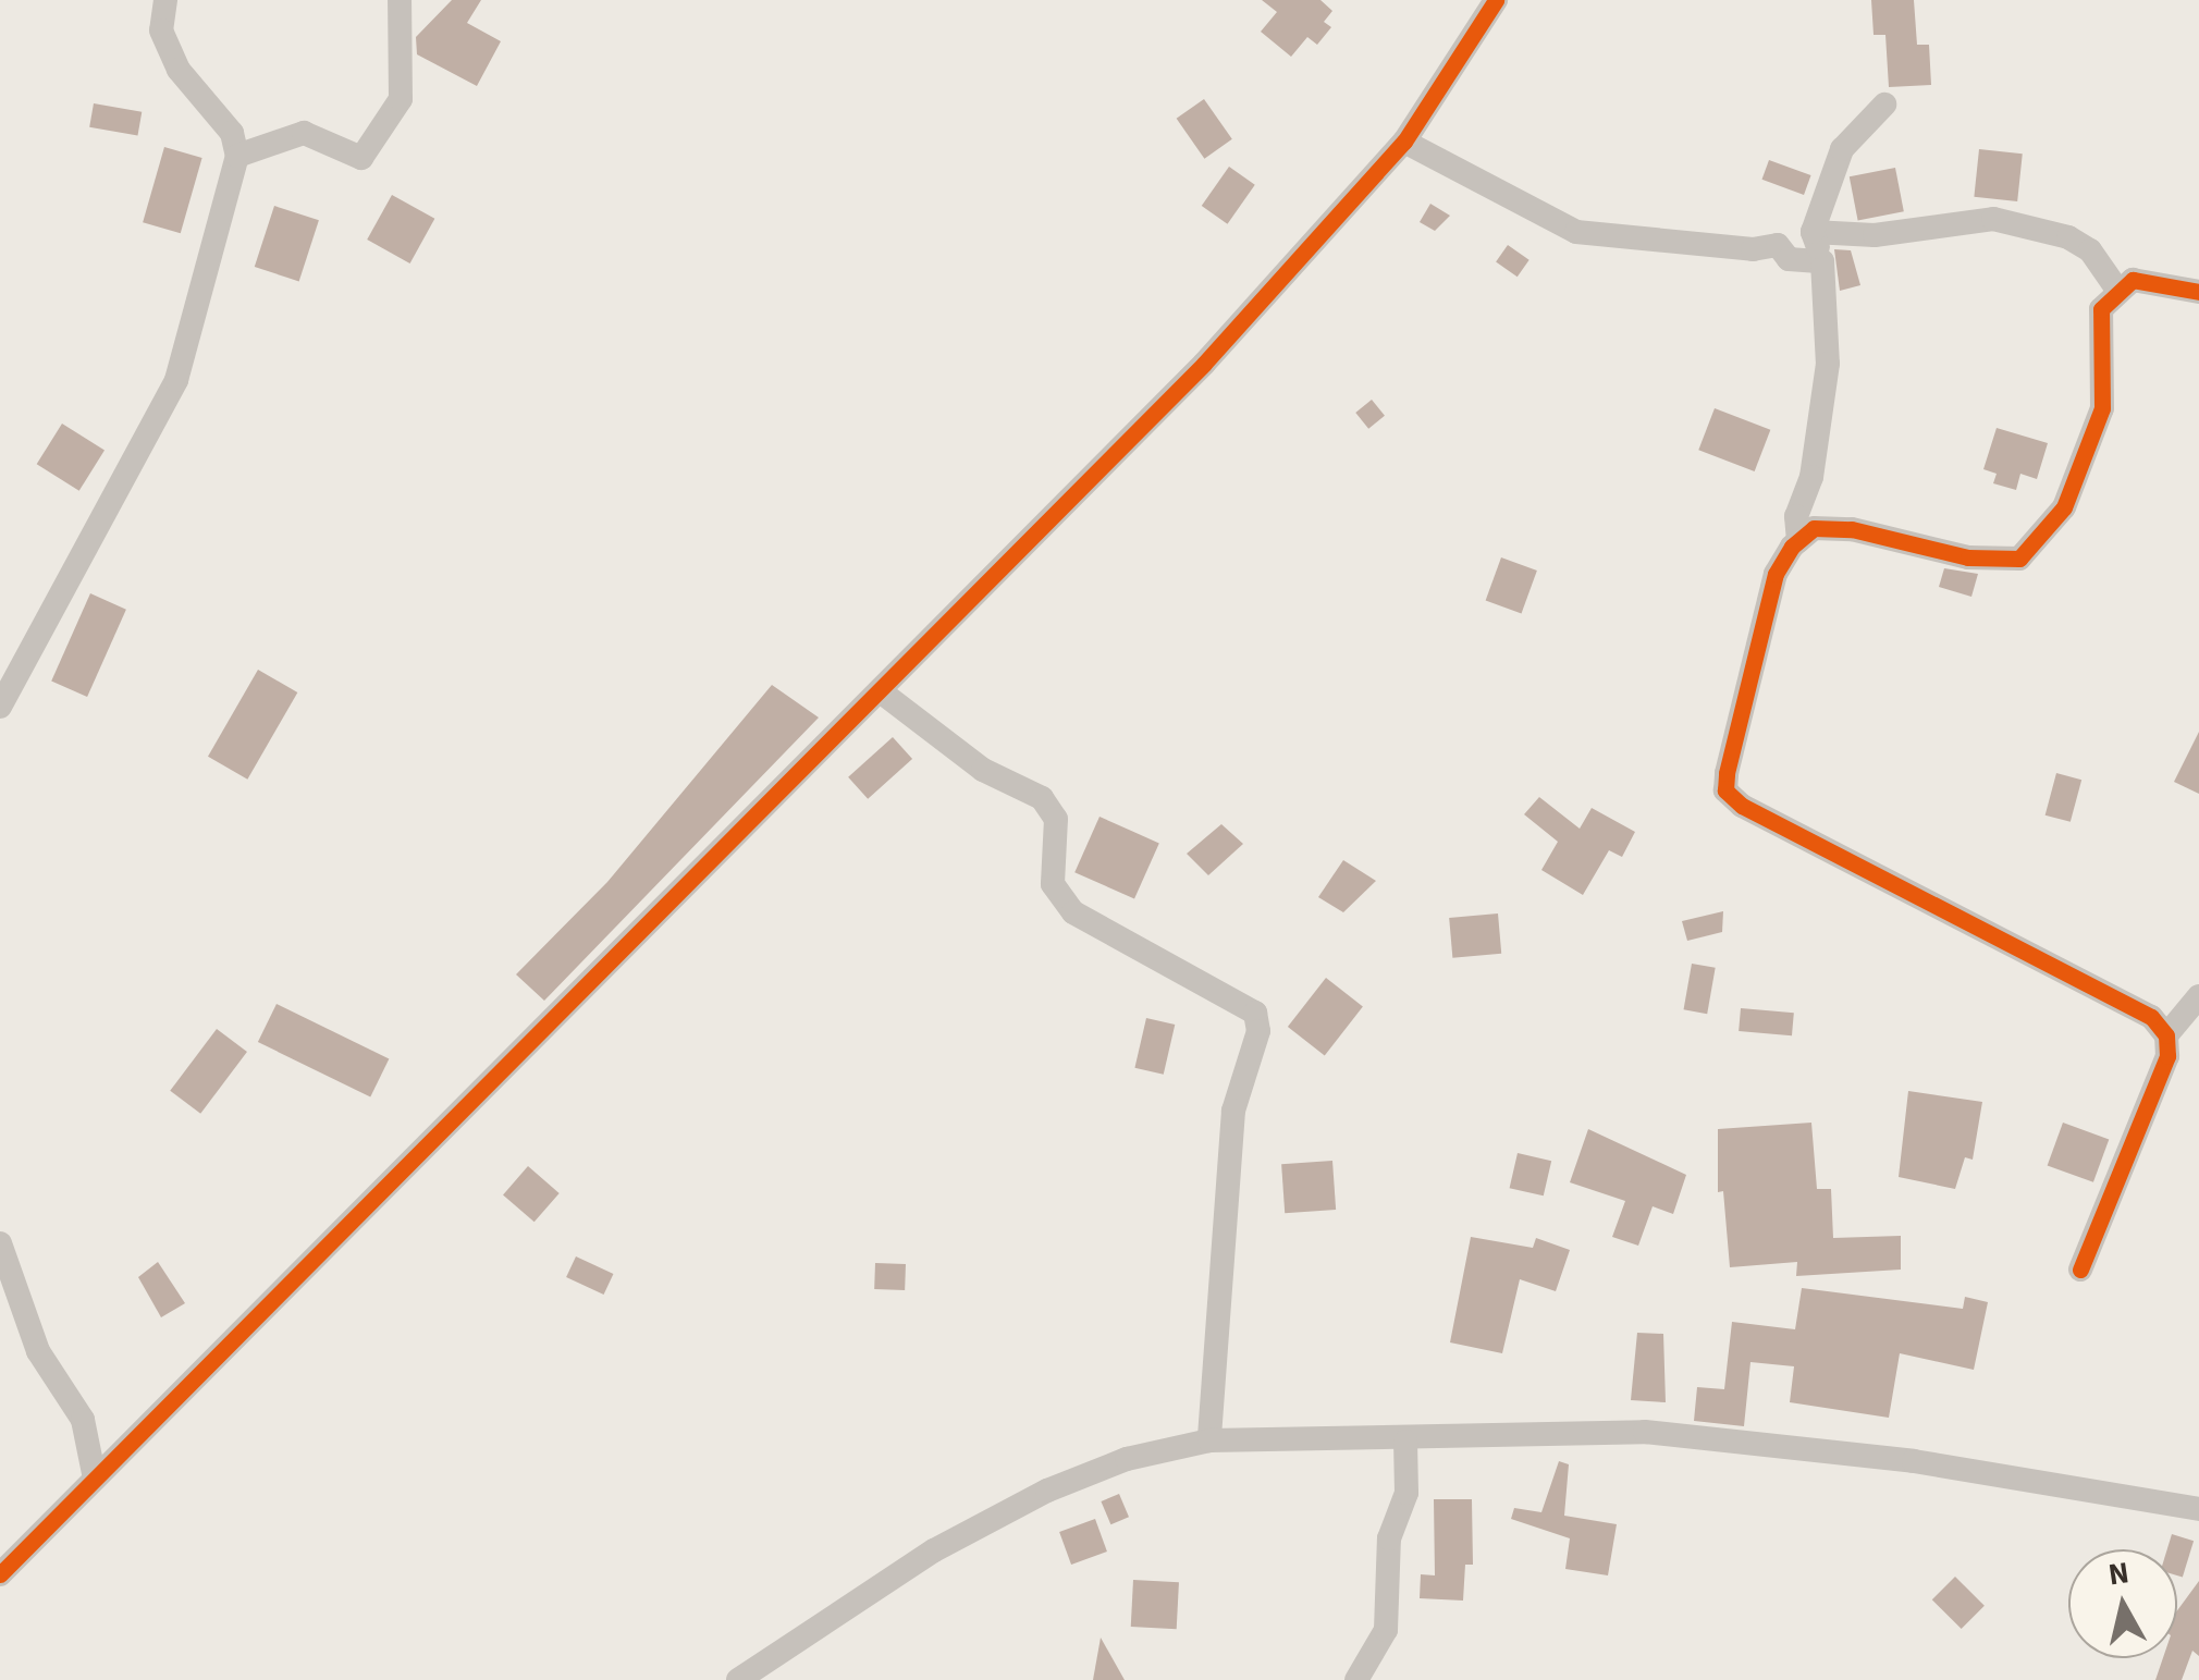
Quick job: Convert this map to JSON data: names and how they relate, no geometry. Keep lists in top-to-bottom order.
{
  "north": "top"
}
